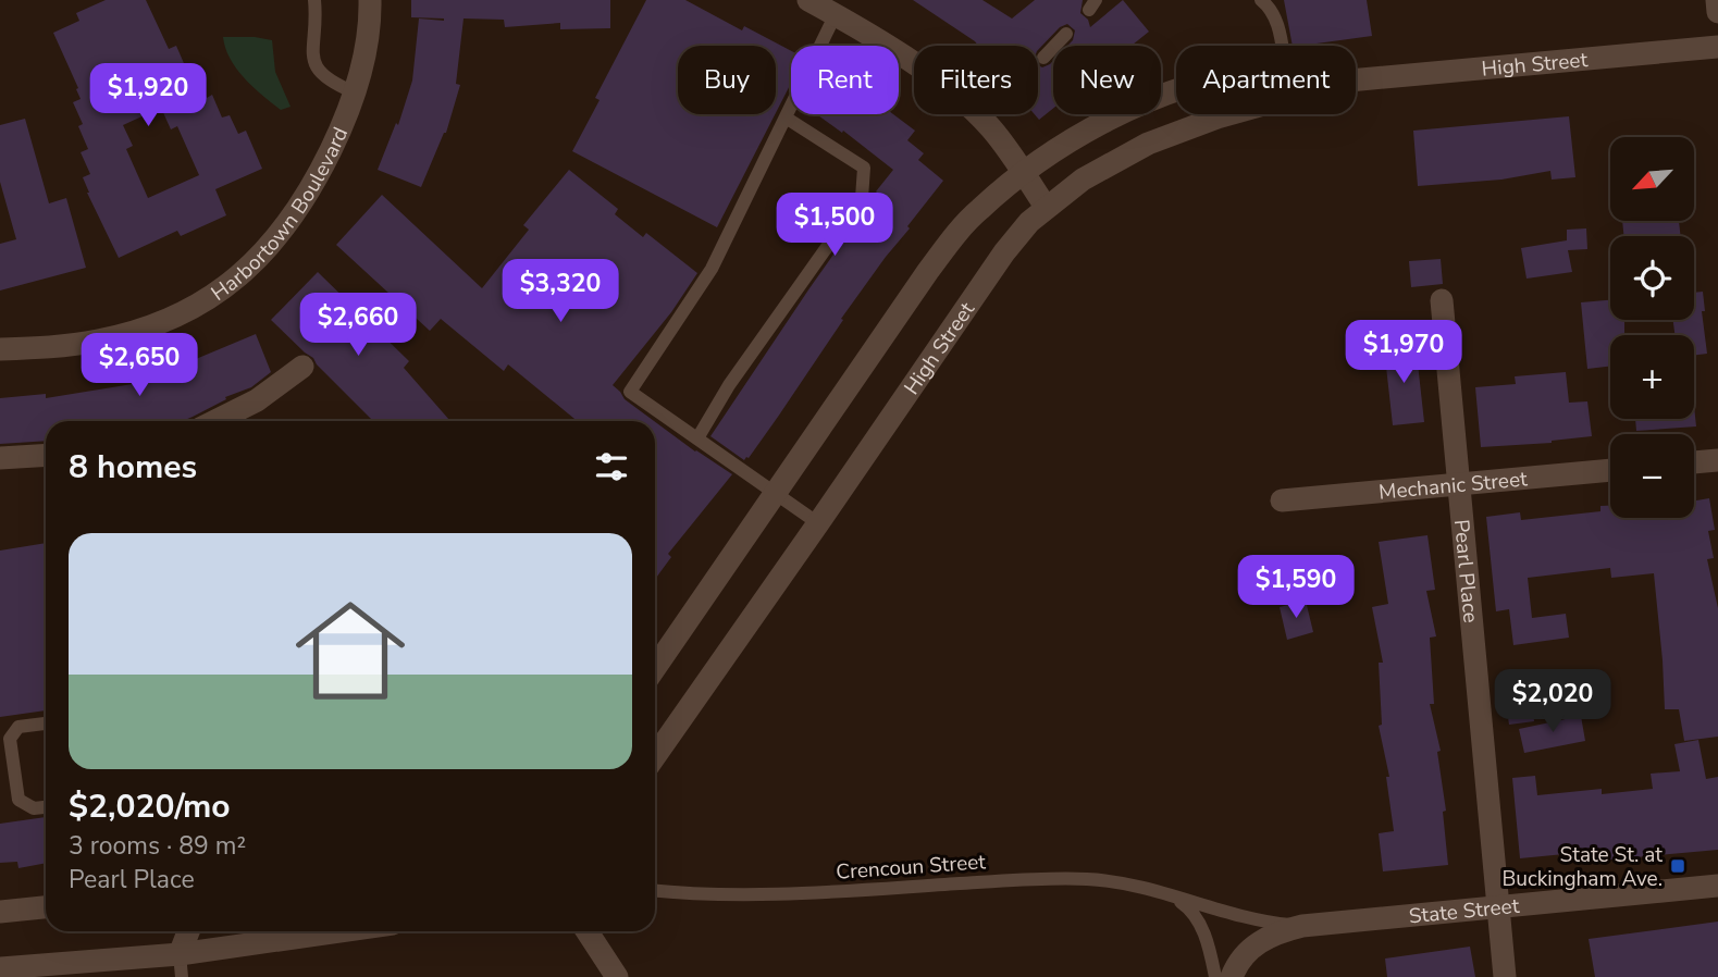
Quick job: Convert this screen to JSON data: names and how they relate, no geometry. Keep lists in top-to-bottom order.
{
  "streets": {
    "street": [
      "High Street",
      "Harbortown Boulevard",
      "Mechanic Street",
      "Pearl Place",
      "State Street"
    ],
    "lane": ["Crencoun Street"]
  },
  "crossings": [
    ["Mechanic Street", "Pearl Place"],
    ["Pearl Place", "State Street"],
    ["Crencoun Street", "State Street"]
  ],
  "places": {
    "transit": ["State St. at Buckingham Ave."]
  },
  "north": "bottom left",
  "page": {
    "chip": [
      "Buy",
      "Rent",
      "Filters",
      "New",
      "Apartment"
    ],
    "price": [
      "$1,920",
      "$1,500",
      "$3,320",
      "$2,660",
      "$1,970",
      "$2,650",
      "$1,590",
      "$2,020"
    ],
    "map_buttons": ["+", "−"],
    "heading": "8 homes",
    "list": [
      {
        "name": "$2,020/mo",
        "note": "3 rooms · 89 m² · Pearl Place"
      }
    ]
  }
}
